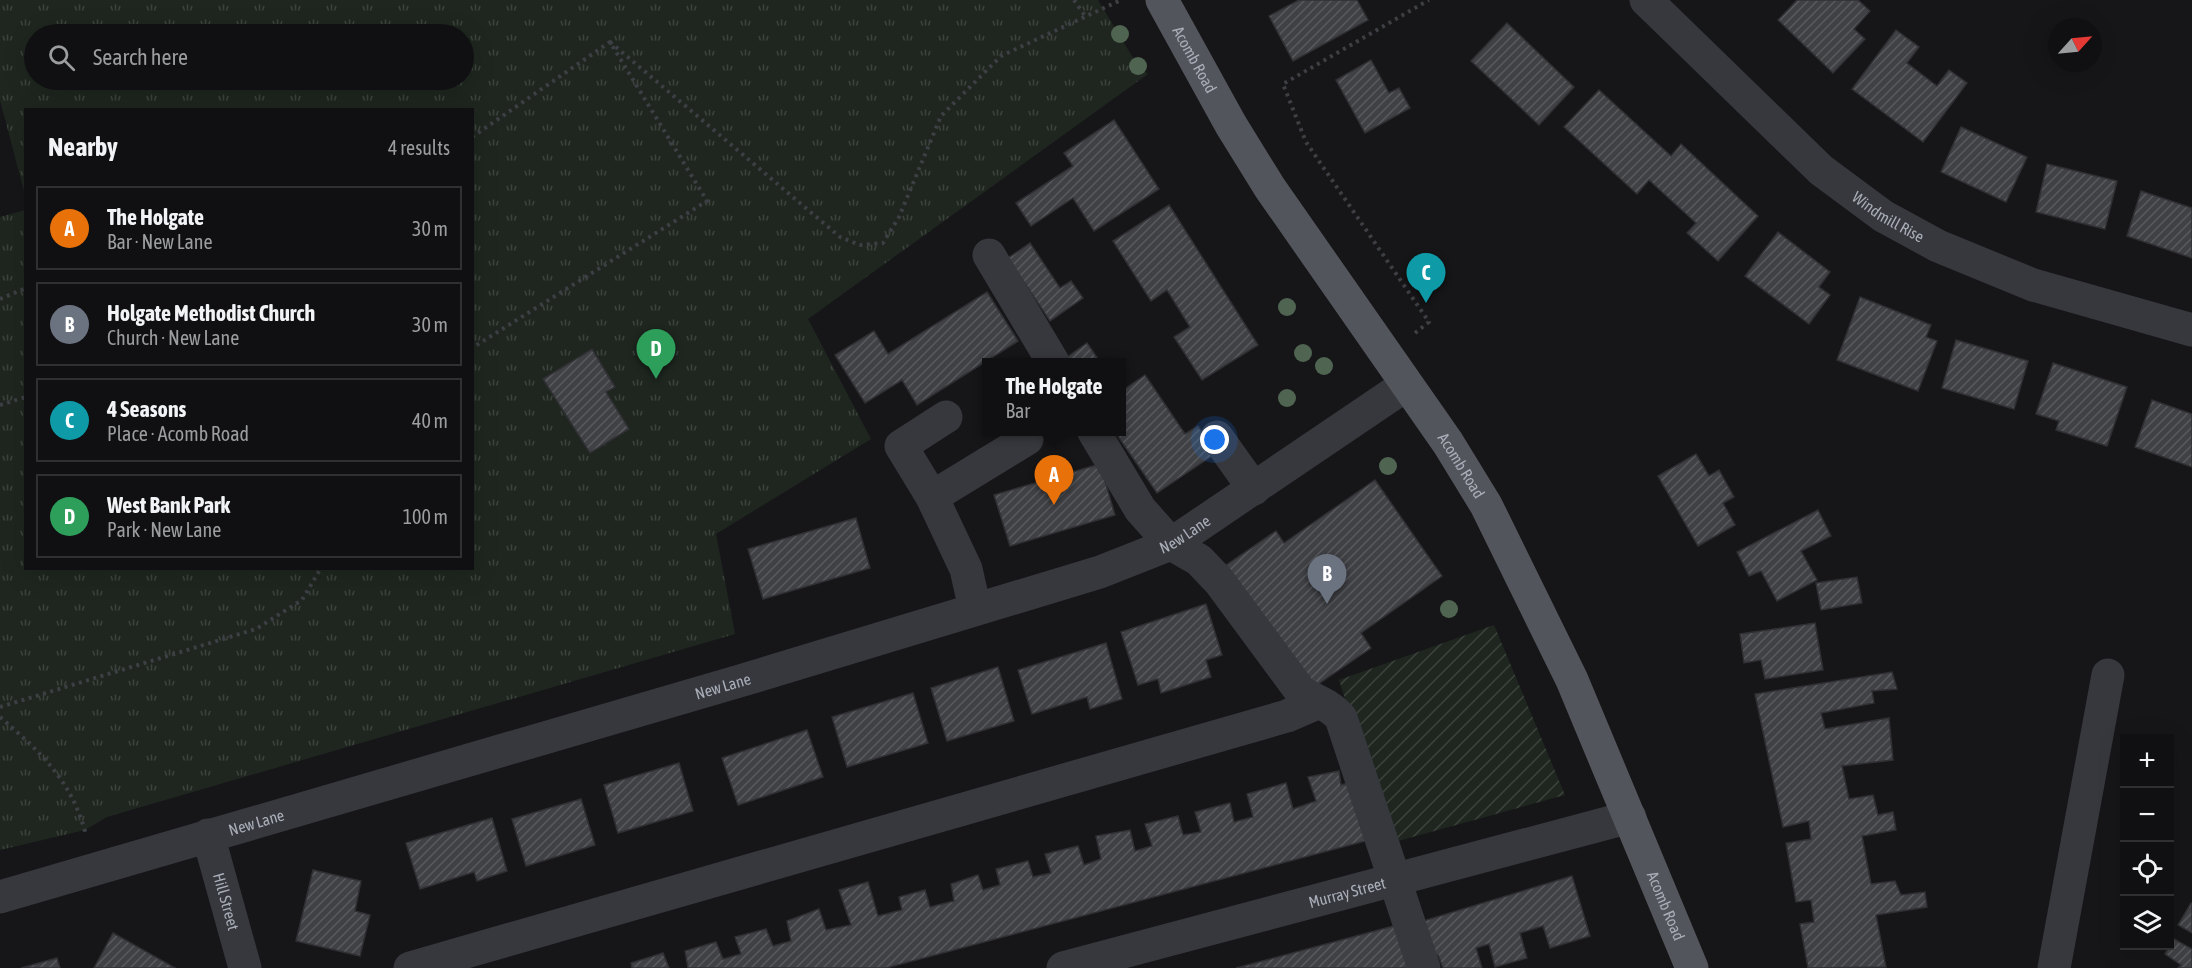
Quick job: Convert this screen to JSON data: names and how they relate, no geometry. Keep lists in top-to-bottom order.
{
  "streets": {
    "main road": ["Acomb Road"],
    "street": [
      "Windmill Rise",
      "New Lane",
      "Murray Street",
      "Hill Street"
    ]
  },
  "crossings": [
    ["Acomb Road", "New Lane"],
    ["Acomb Road", "Murray Street"],
    ["New Lane", "Hill Street"]
  ],
  "north": "top right",
  "page": {
    "search": "Search here",
    "heading": ["Nearby", "4 results"],
    "list": [
      {
        "mark": "A",
        "name": "The Holgate",
        "note": "Bar · New Lane",
        "value": "30 m"
      },
      {
        "mark": "B",
        "name": "Holgate Methodist Church",
        "note": "Church · New Lane",
        "value": "30 m"
      },
      {
        "mark": "C",
        "name": "4 Seasons",
        "note": "Place · Acomb Road",
        "value": "40 m"
      },
      {
        "mark": "D",
        "name": "West Bank Park",
        "note": "Park · New Lane",
        "value": "100 m"
      }
    ],
    "pins": [
      "C",
      "D",
      "A",
      "B"
    ],
    "popup": ["The Holgate", "Bar"],
    "map_buttons": ["+", "−"]
  }
}
